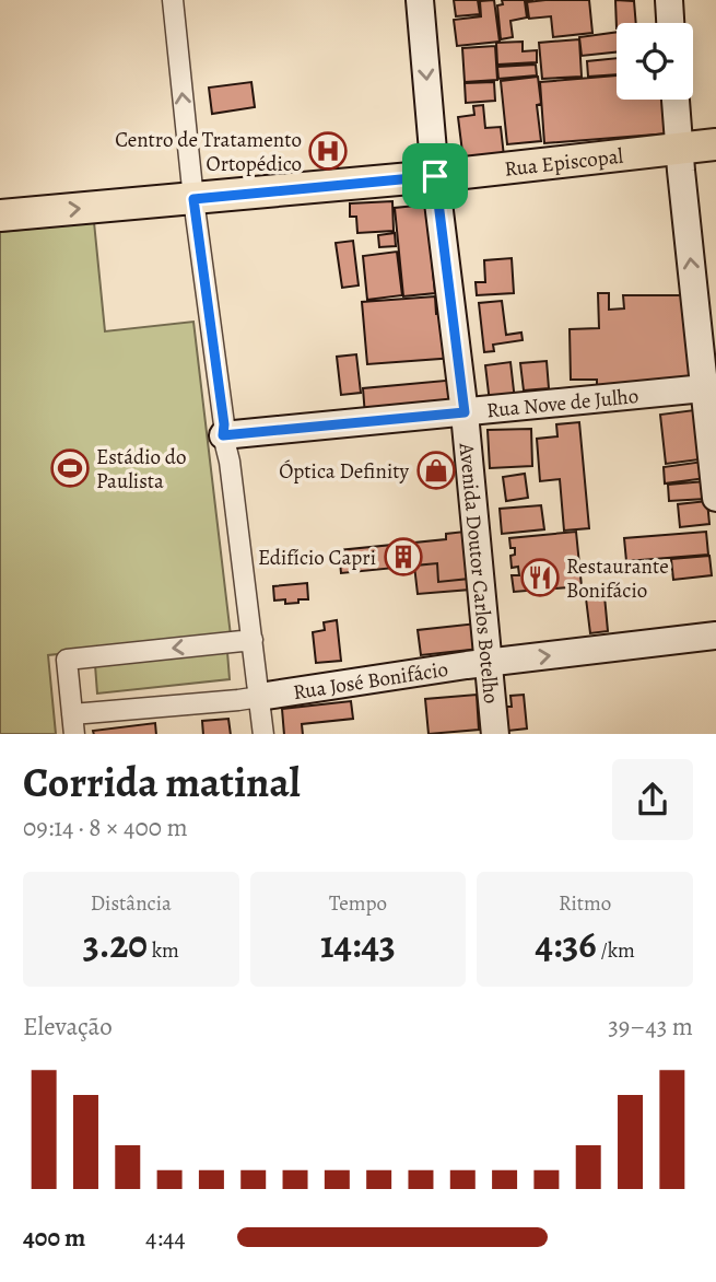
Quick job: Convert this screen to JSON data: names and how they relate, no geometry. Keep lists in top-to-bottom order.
{
  "streets": {
    "main road": [
      "Rua Episcopal",
      "Rua Nove de Julho",
      "Avenida Doutor Carlos Botelho",
      "Rua José Bonifácio"
    ]
  },
  "crossings": [
    ["Rua Episcopal", "Avenida Doutor Carlos Botelho"],
    ["Rua Nove de Julho", "Avenida Doutor Carlos Botelho"],
    ["Avenida Doutor Carlos Botelho", "Rua José Bonifácio"]
  ],
  "places": {
    "hospital": ["Centro de Tratamento Ortopédico"],
    "sports": ["Estádio do Paulista"],
    "shop": ["Óptica Definity"],
    "building": ["Edifício Capri"],
    "restaurant": ["Restaurante Bonifácio"]
  },
  "page": {
    "heading": ["Corrida matinal", "09:14 · 8 × 400 m"],
    "stats": [
      ["Distância", "3.20 km"],
      ["Tempo", "14:43"],
      ["Ritmo", "4:36 /km"]
    ],
    "chart": ["Elevação", "39–43 m"],
    "list": [
      {
        "name": "400 m",
        "note": "4:44"
      }
    ]
  }
}
